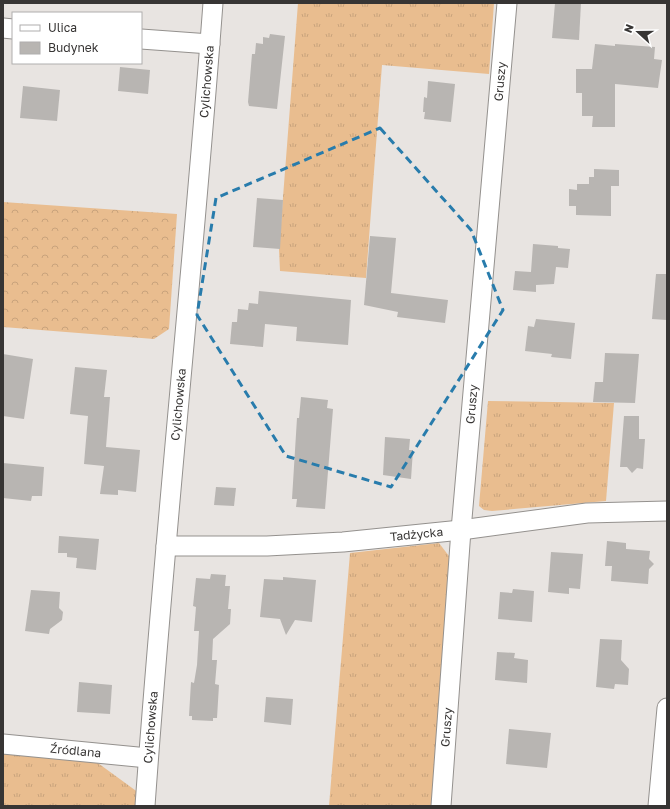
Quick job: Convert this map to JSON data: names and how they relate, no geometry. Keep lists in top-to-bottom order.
{
  "streets": {
    "street": [
      "Cylichowska",
      "Gruszy",
      "Tadżycka",
      "Źródlana"
    ]
  },
  "crossings": [
    ["Cylichowska", "Tadżycka"],
    ["Cylichowska", "Źródlana"],
    ["Gruszy", "Tadżycka"]
  ],
  "legend": ["Ulica", "Budynek"],
  "north": "left"
}
